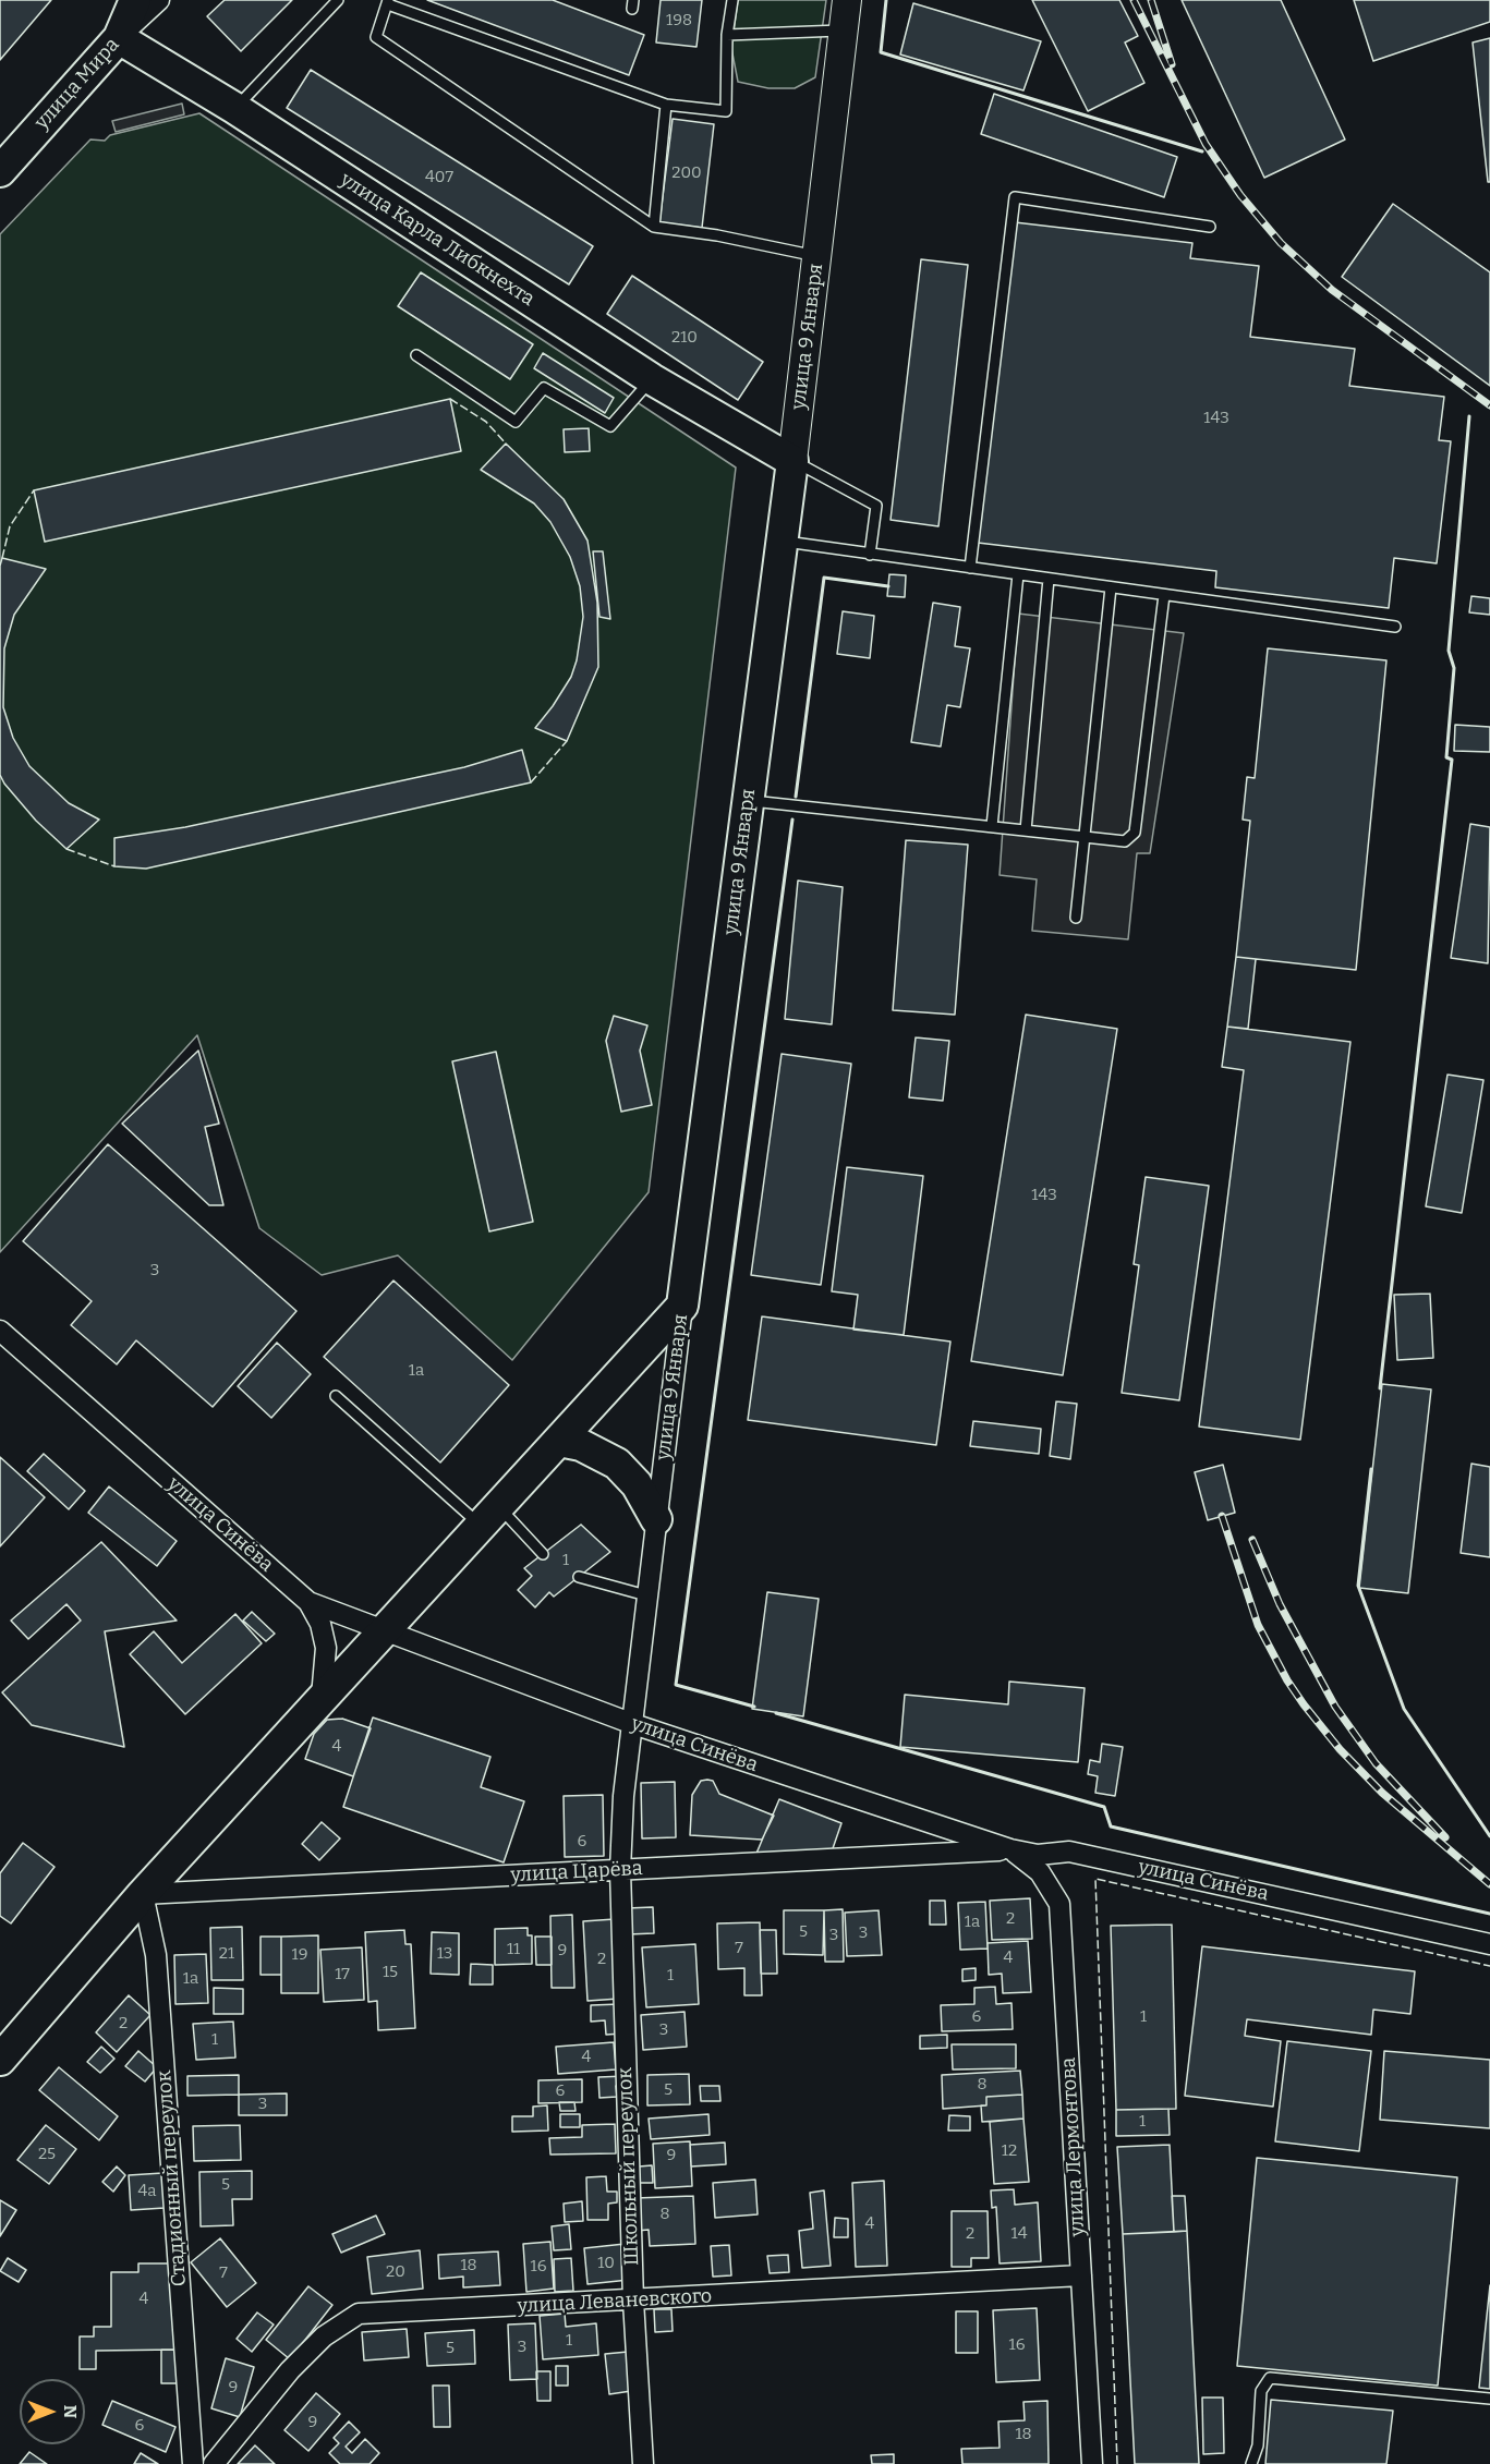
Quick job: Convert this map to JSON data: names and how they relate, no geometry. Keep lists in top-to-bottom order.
{
  "streets": {
    "main road": ["улица Мира", "улица Карла Либкнехта", "улица 9 Января"],
    "street": [
      "улица Синёва",
      "улица Царёва",
      "улица Лермонтова",
      "Школьный переулок",
      "Стадионный переулок",
      "улица Леваневского"
    ]
  },
  "crossings": [
    ["улица Мира", "улица Карла Либкнехта"],
    ["улица Карла Либкнехта", "улица 9 Января"],
    ["улица 9 Января", "улица Синёва"],
    ["улица 9 Января", "Школьный переулок"],
    ["улица Синёва", "улица Царёва"],
    ["улица Синёва", "улица Лермонтова"],
    ["улица Синёва", "Школьный переулок"],
    ["улица Царёва", "улица Лермонтова"],
    ["улица Царёва", "Школьный переулок"],
    ["улица Царёва", "Стадионный переулок"],
    ["улица Лермонтова", "улица Леваневского"],
    ["Школьный переулок", "улица Леваневского"]
  ],
  "house_numbers": [
    "198",
    "200",
    "407",
    "210",
    "143",
    "143",
    "3",
    "1а",
    "1",
    "4",
    "6",
    "2",
    "1а",
    "5",
    "3",
    "3",
    "7",
    "11",
    "9",
    "21",
    "13",
    "19",
    "4",
    "2",
    "15",
    "17",
    "1",
    "1а",
    "6",
    "1",
    "2",
    "3",
    "1",
    "4",
    "8",
    "5",
    "6",
    "3",
    "1",
    "12",
    "25",
    "9",
    "5",
    "4а",
    "8",
    "4",
    "2",
    "14",
    "10",
    "18",
    "16",
    "20",
    "7",
    "4",
    "1",
    "16",
    "3",
    "5",
    "9",
    "9",
    "6",
    "18"
  ],
  "north": "right"
}
